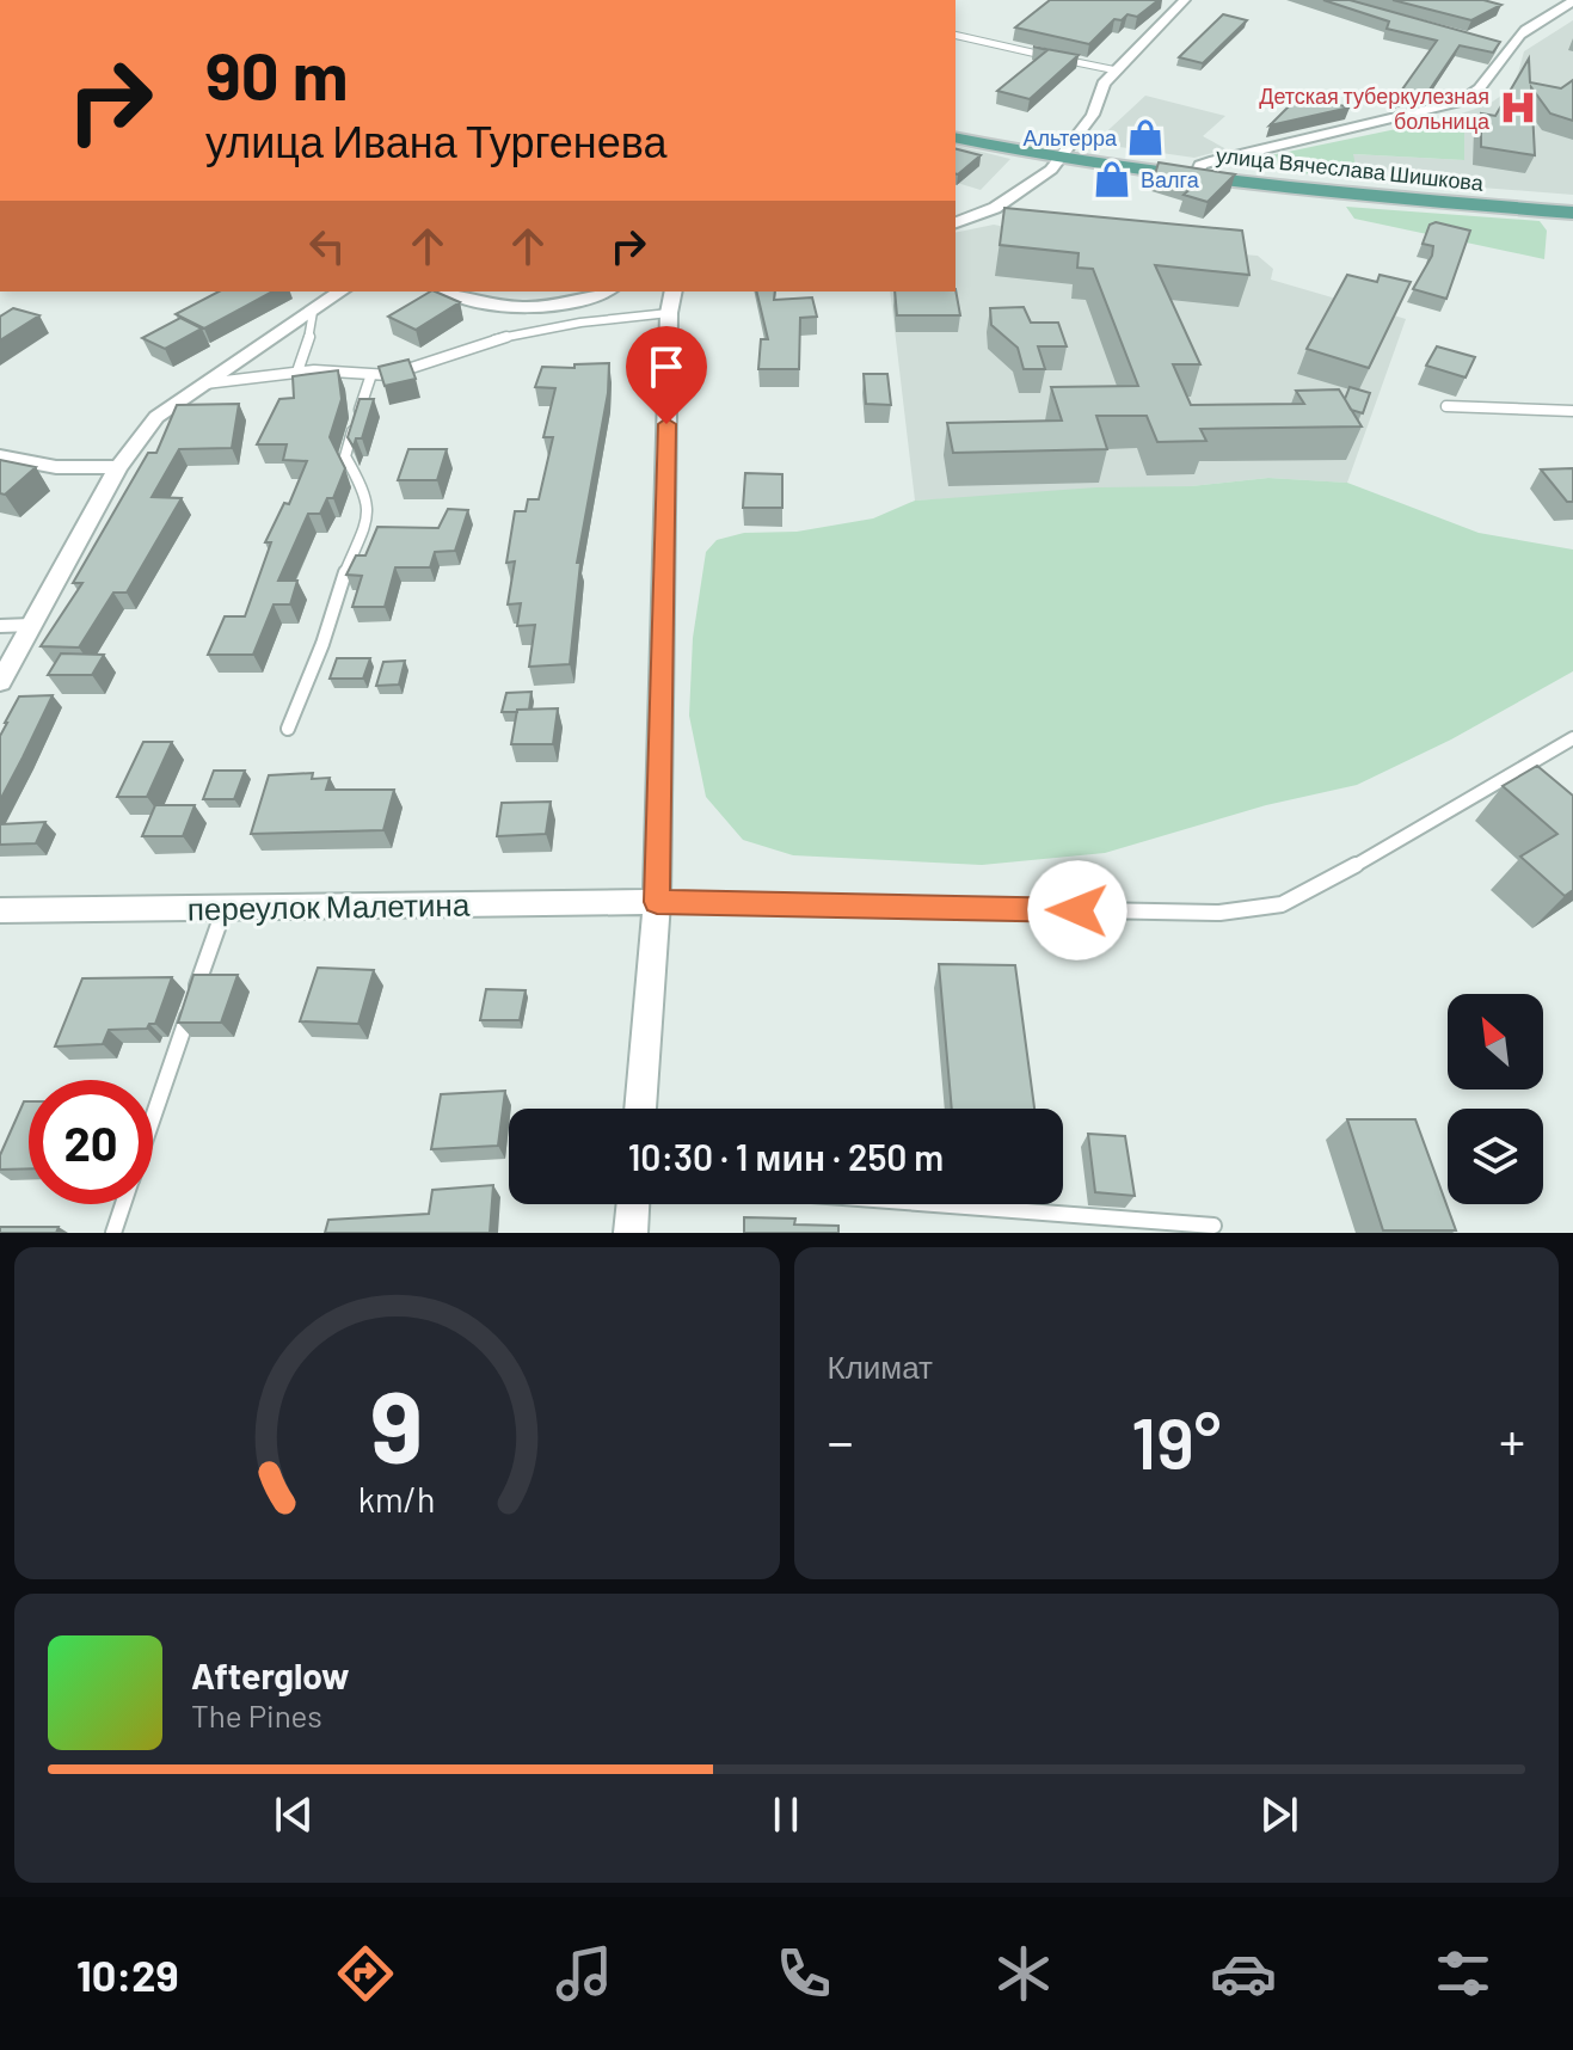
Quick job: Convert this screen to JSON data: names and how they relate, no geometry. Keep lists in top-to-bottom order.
{
  "streets": {
    "main road": ["улица Вячеслава Шишкова"],
    "street": ["переулок Малетина"]
  },
  "places": {
    "hospital": ["Детская туберкулезная больница"],
    "shop": ["Альтерра", "Валга"]
  },
  "north": "top left",
  "page": {
    "turn": ["90 m", "улица Ивана Тургенева"],
    "limit": "20",
    "trip": "10:30 · 1 мин · 250 m",
    "tile": "Климат",
    "heat": ["−", "19°", "+"],
    "song": ["Afterglow", "The Pines"],
    "tabs": "10:29",
    "gauge": ["9", "km/h"]
  }
}
